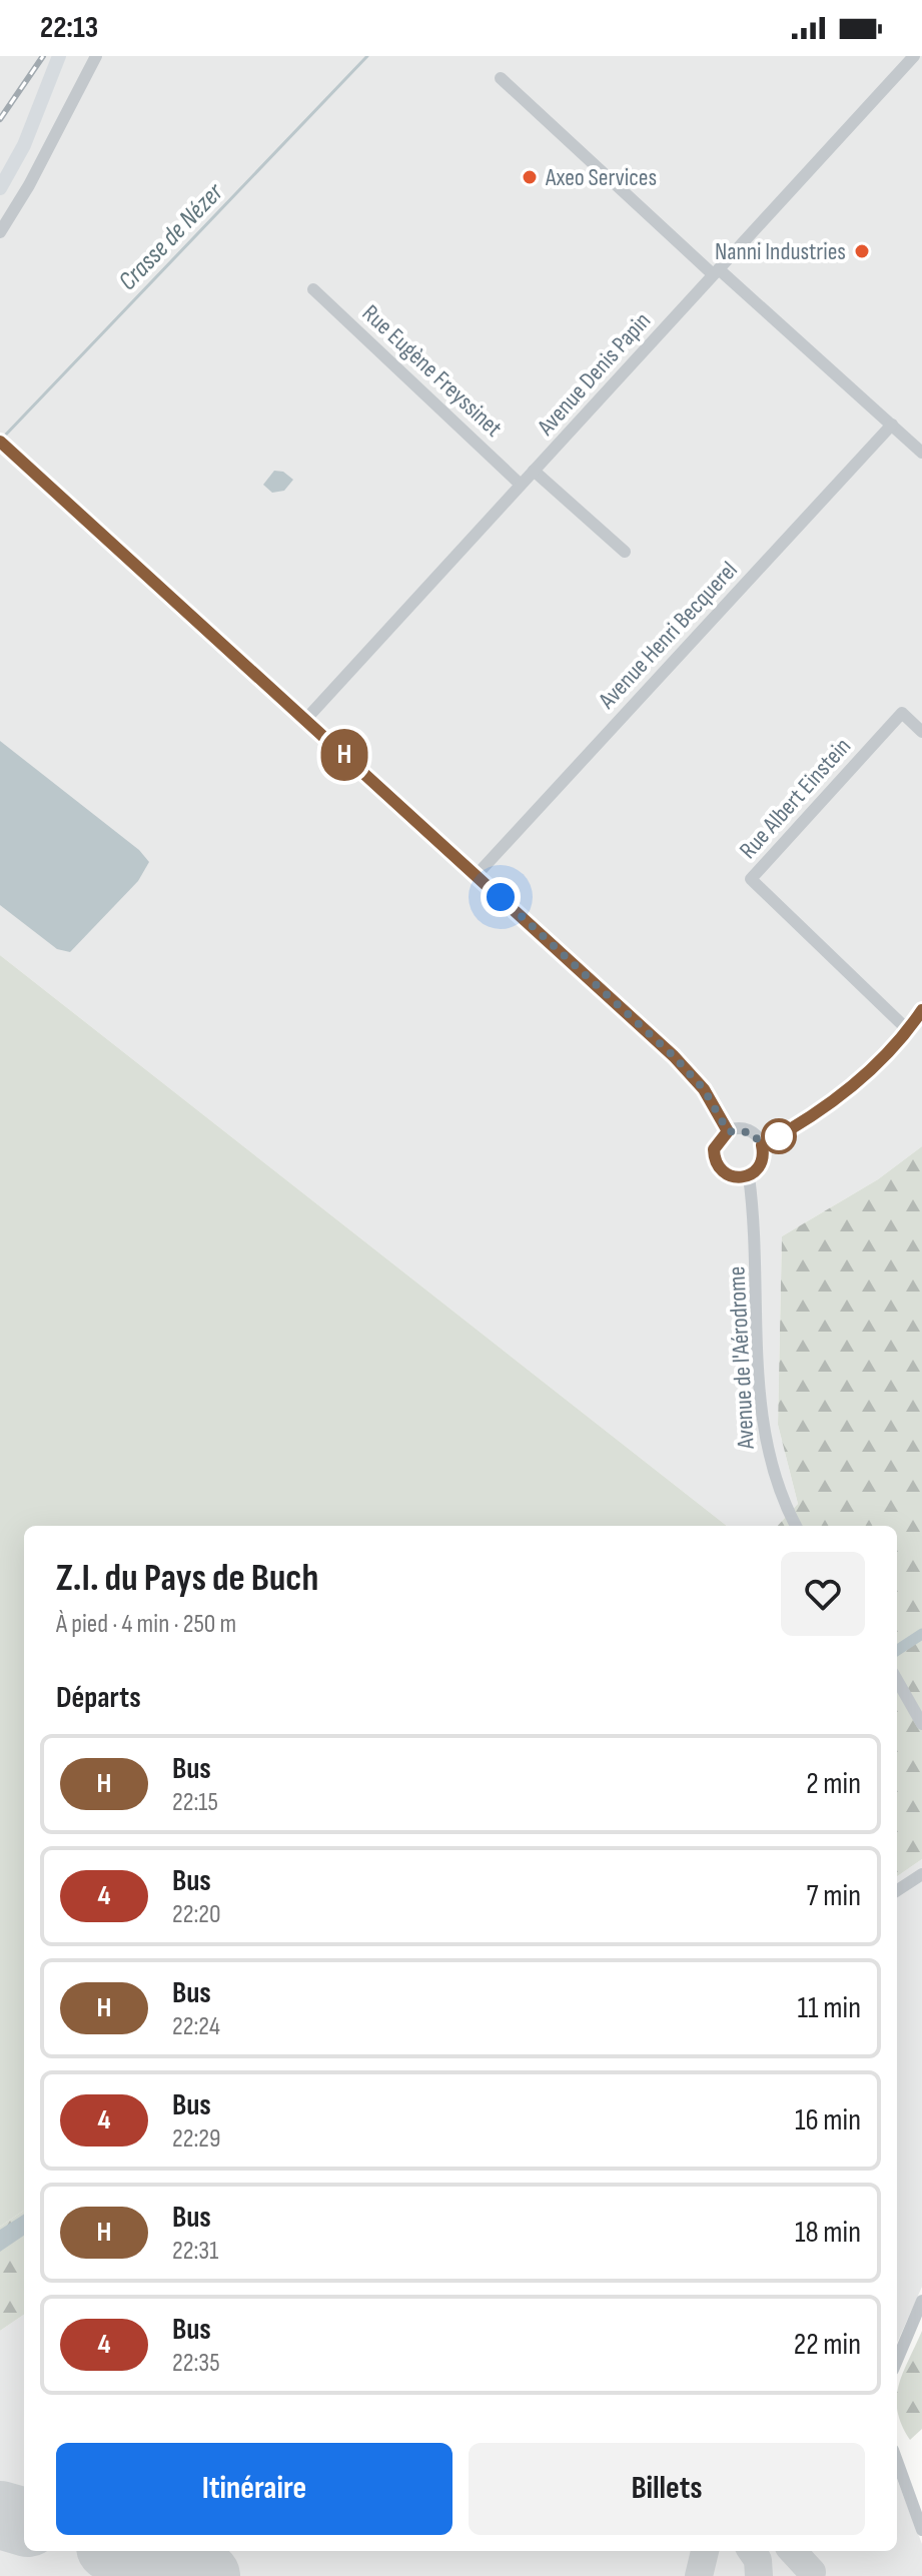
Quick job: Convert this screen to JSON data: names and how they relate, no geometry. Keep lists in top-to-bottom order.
{
  "streets": {
    "street": [
      "Rue Eugène Freyssinet",
      "Avenue Denis Papin",
      "Avenue Henri Becquerel",
      "Rue Albert Einstein",
      "Avenue de l'Aérodrome"
    ]
  },
  "crossings": [
    ["Rue Eugène Freyssinet", "Avenue Denis Papin"]
  ],
  "water": ["Crasse de Nézer"],
  "places": ["Axeo Services", "Nanni Industries"],
  "lines": ["bus line H"],
  "page": {
    "status": "22:13",
    "on_map": "H",
    "heading": [
      ["Z.I. du Pays de Buch", "À pied · 4 min · 250 m"],
      "Départs"
    ],
    "list": [
      {
        "mark": "H",
        "name": "Bus",
        "note": "22:15",
        "value": "2 min"
      },
      {
        "mark": "4",
        "name": "Bus",
        "note": "22:20",
        "value": "7 min"
      },
      {
        "mark": "H",
        "name": "Bus",
        "note": "22:24",
        "value": "11 min"
      },
      {
        "mark": "4",
        "name": "Bus",
        "note": "22:29",
        "value": "16 min"
      },
      {
        "mark": "H",
        "name": "Bus",
        "note": "22:31",
        "value": "18 min"
      },
      {
        "mark": "4",
        "name": "Bus",
        "note": "22:35",
        "value": "22 min"
      }
    ],
    "buttons": ["Itinéraire", "Billets"]
  }
}
